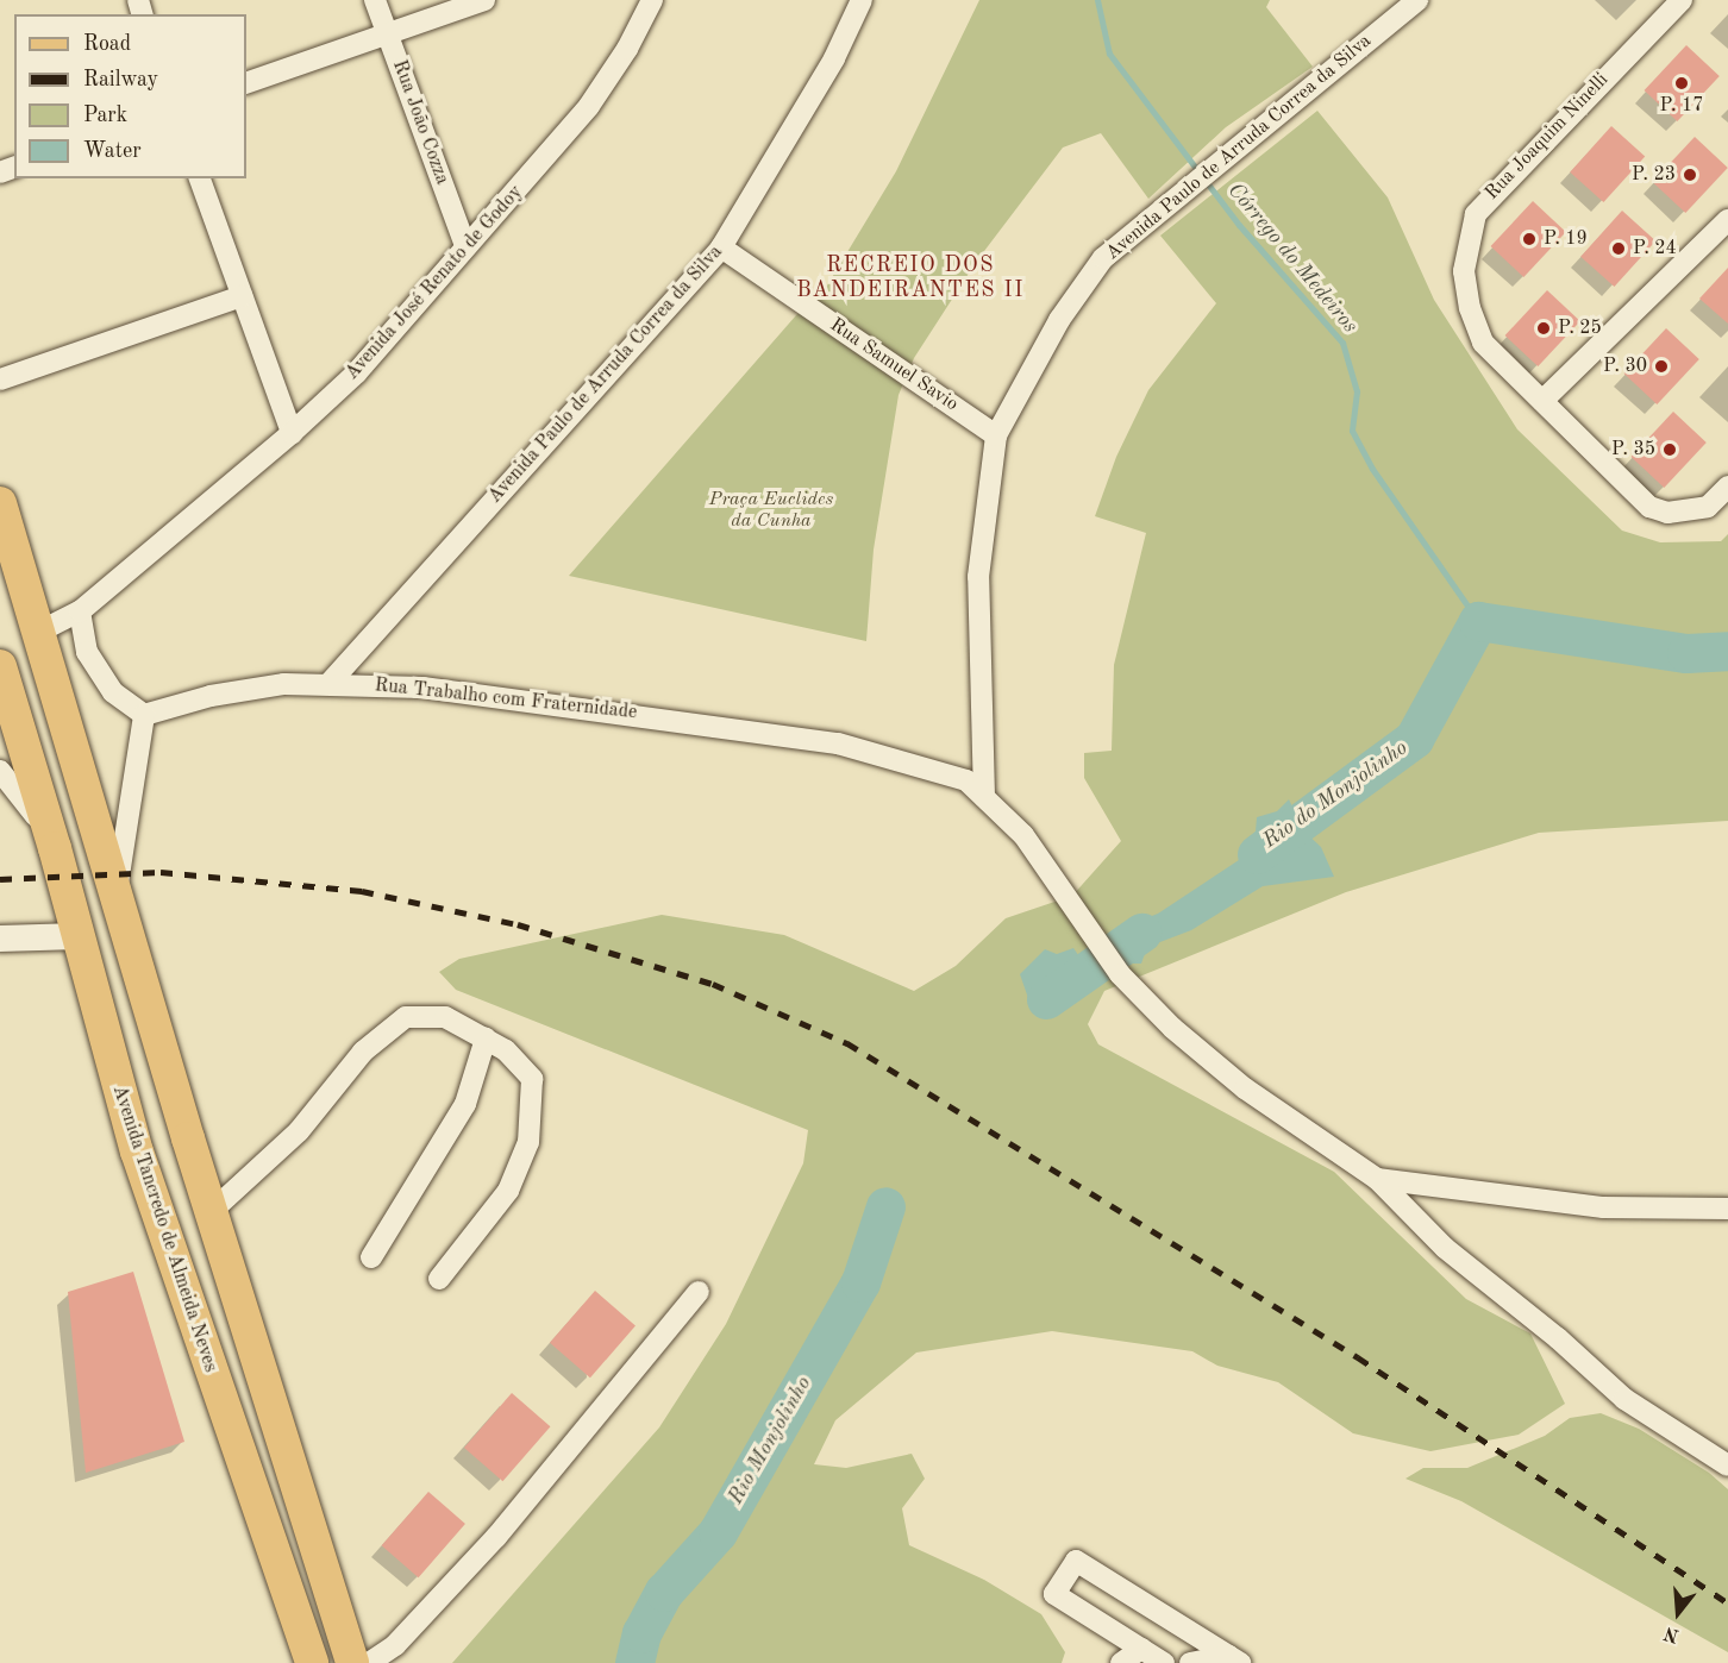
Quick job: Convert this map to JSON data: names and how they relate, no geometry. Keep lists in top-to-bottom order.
{
  "streets": {
    "main road": ["Avenida Tancredo de Almeida Neves"],
    "street": [
      "Rua João Cozza",
      "Rua Joaquim Ninelli",
      "Avenida Paulo de Arruda Correa da Silva",
      "Avenida José Renato de Godoy",
      "Rua Samuel Savio",
      "Rua Trabalho com Fraternidade"
    ]
  },
  "crossings": [
    ["Rua João Cozza", "Avenida José Renato de Godoy"],
    ["Avenida Paulo de Arruda Correa da Silva", "Rua Samuel Savio"],
    ["Avenida Paulo de Arruda Correa da Silva", "Rua Trabalho com Fraternidade"]
  ],
  "districts": ["RECREIO DOS BANDEIRANTES II"],
  "water": ["Córrego do Medeiros", "Rio do Monjolinho", "Rio Monjolinho"],
  "parks": ["Praça Euclides da Cunha"],
  "places": [
    "P. 17",
    "P. 23",
    "P. 19",
    "P. 24",
    "P. 25",
    "P. 30",
    "P. 35"
  ],
  "legend": [
    "Road",
    "Railway",
    "Park",
    "Water"
  ],
  "north": "bottom"
}
